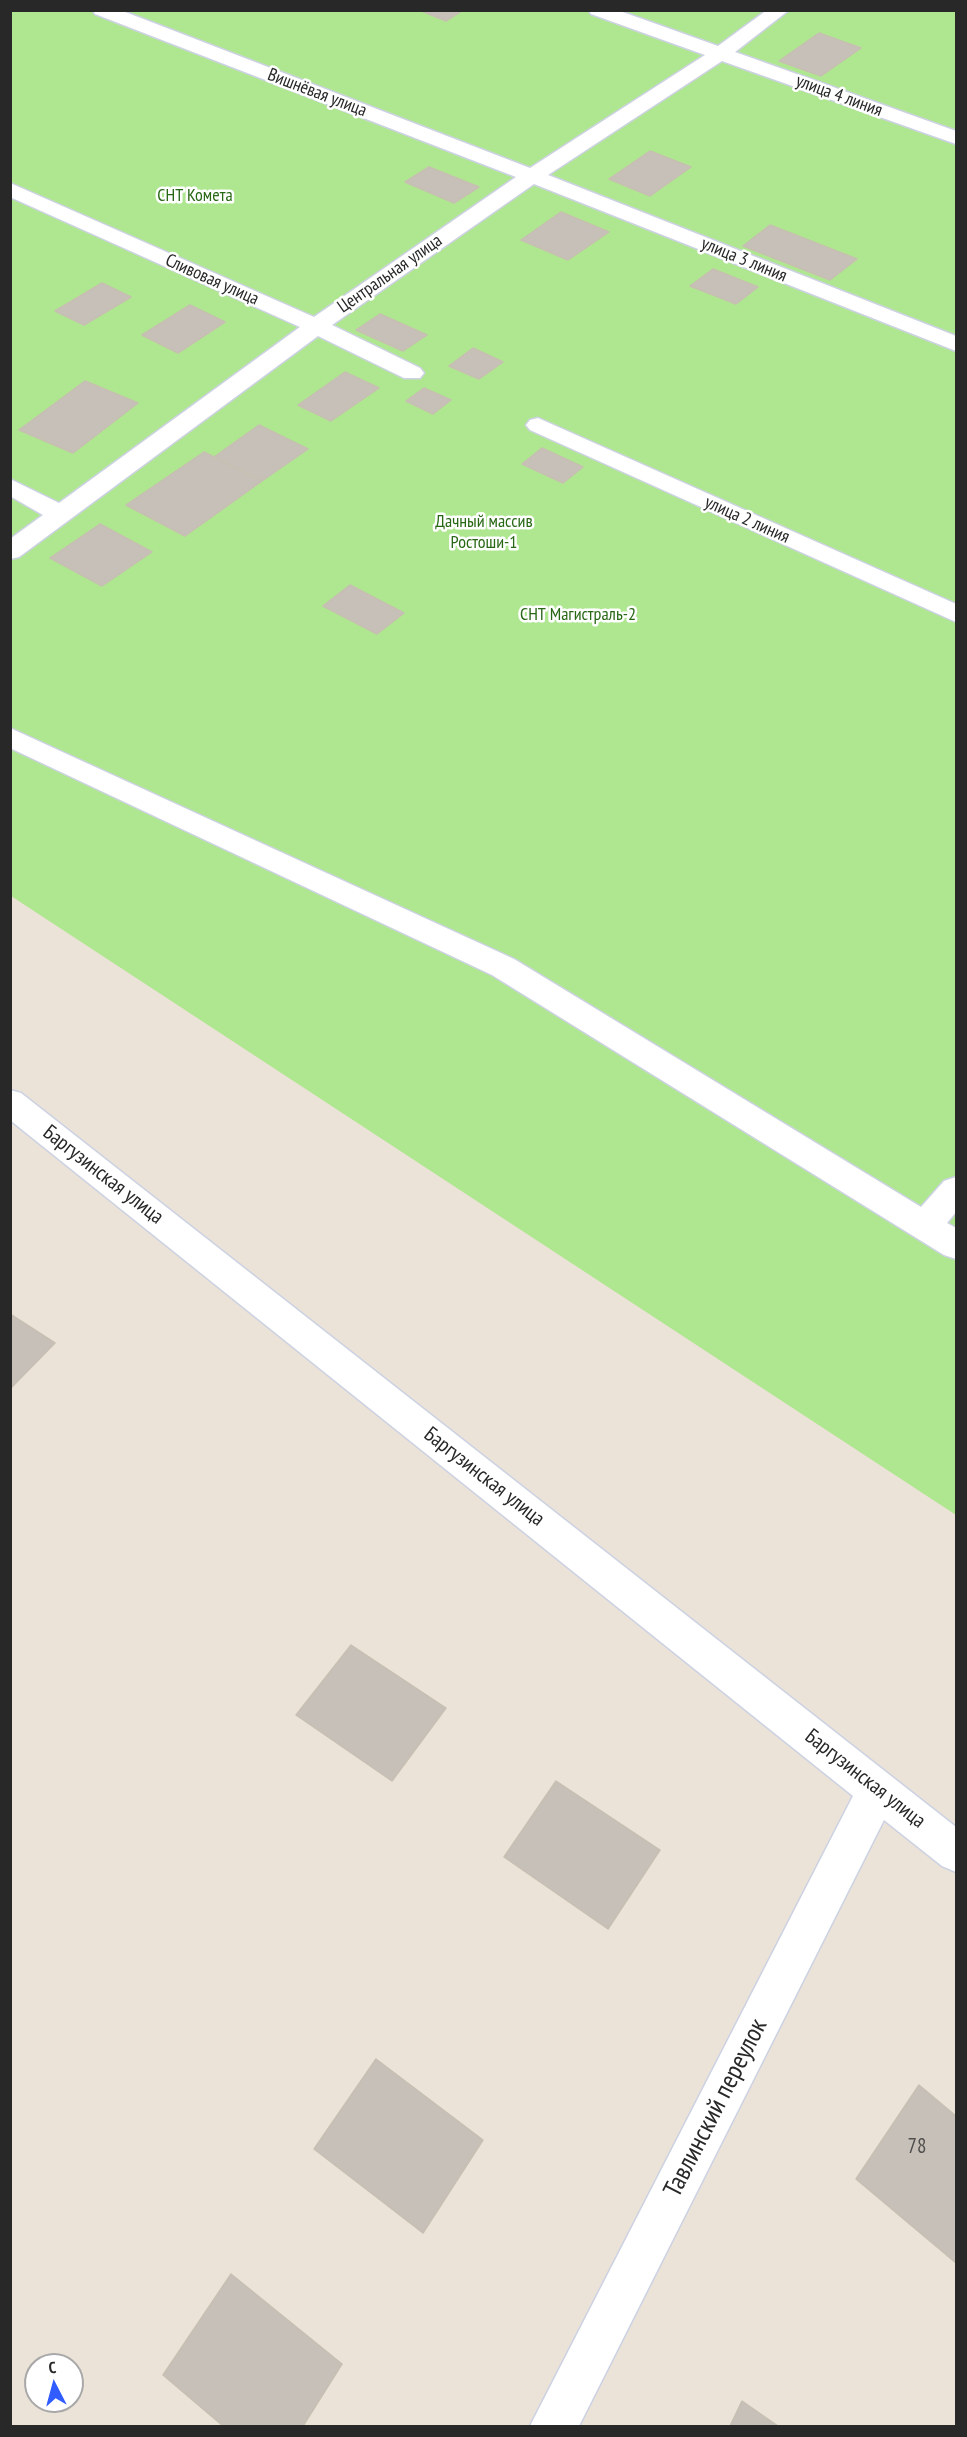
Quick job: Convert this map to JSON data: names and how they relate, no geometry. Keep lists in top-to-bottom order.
{
  "streets": {
    "street": [
      "Вишнёвая улица",
      "улица 4 линия",
      "улица 3 линия",
      "Центральная улица",
      "Сливовая улица",
      "улица 2 линия",
      "Баргузинская улица",
      "Тавлинский переулок"
    ]
  },
  "crossings": [
    ["Вишнёвая улица", "улица 3 линия"],
    ["Вишнёвая улица", "Центральная улица"],
    ["улица 4 линия", "Центральная улица"],
    ["улица 3 линия", "Центральная улица"],
    ["Центральная улица", "Сливовая улица"],
    ["Баргузинская улица", "Тавлинский переулок"]
  ],
  "parks": ["СНТ Комета", "Дачный массив Ростоши-1", "СНТ Магистраль-2"],
  "house_numbers": ["78"],
  "north": "top"
}
